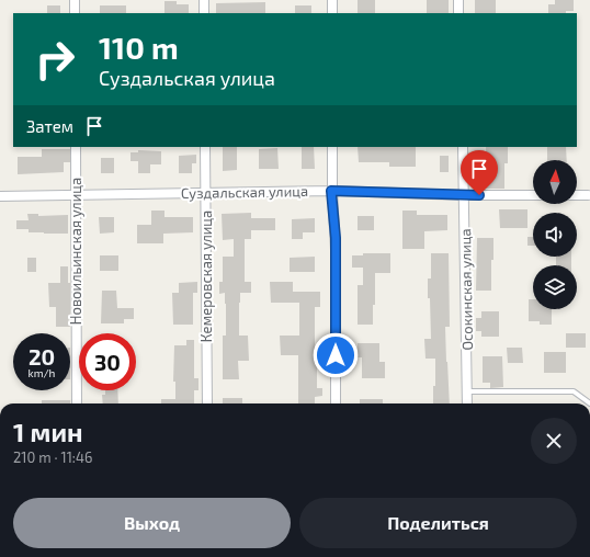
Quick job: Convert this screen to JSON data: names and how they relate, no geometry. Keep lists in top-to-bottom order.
{
  "streets": {
    "street": [
      "Суздальская улица",
      "Новоильинская улица",
      "Кемеровская улица",
      "Осокинская улица"
    ]
  },
  "crossings": [
    ["Суздальская улица", "Новоильинская улица"],
    ["Суздальская улица", "Кемеровская улица"],
    ["Суздальская улица", "Осокинская улица"]
  ],
  "north": "top",
  "page": {
    "turn": ["110 m", "Суздальская улица"],
    "then": "Затем",
    "speed": "20 km/h",
    "limit": "30",
    "heading": ["1 мин", "210 m · 11:46"],
    "buttons": ["Выход", "Поделиться"]
  }
}
